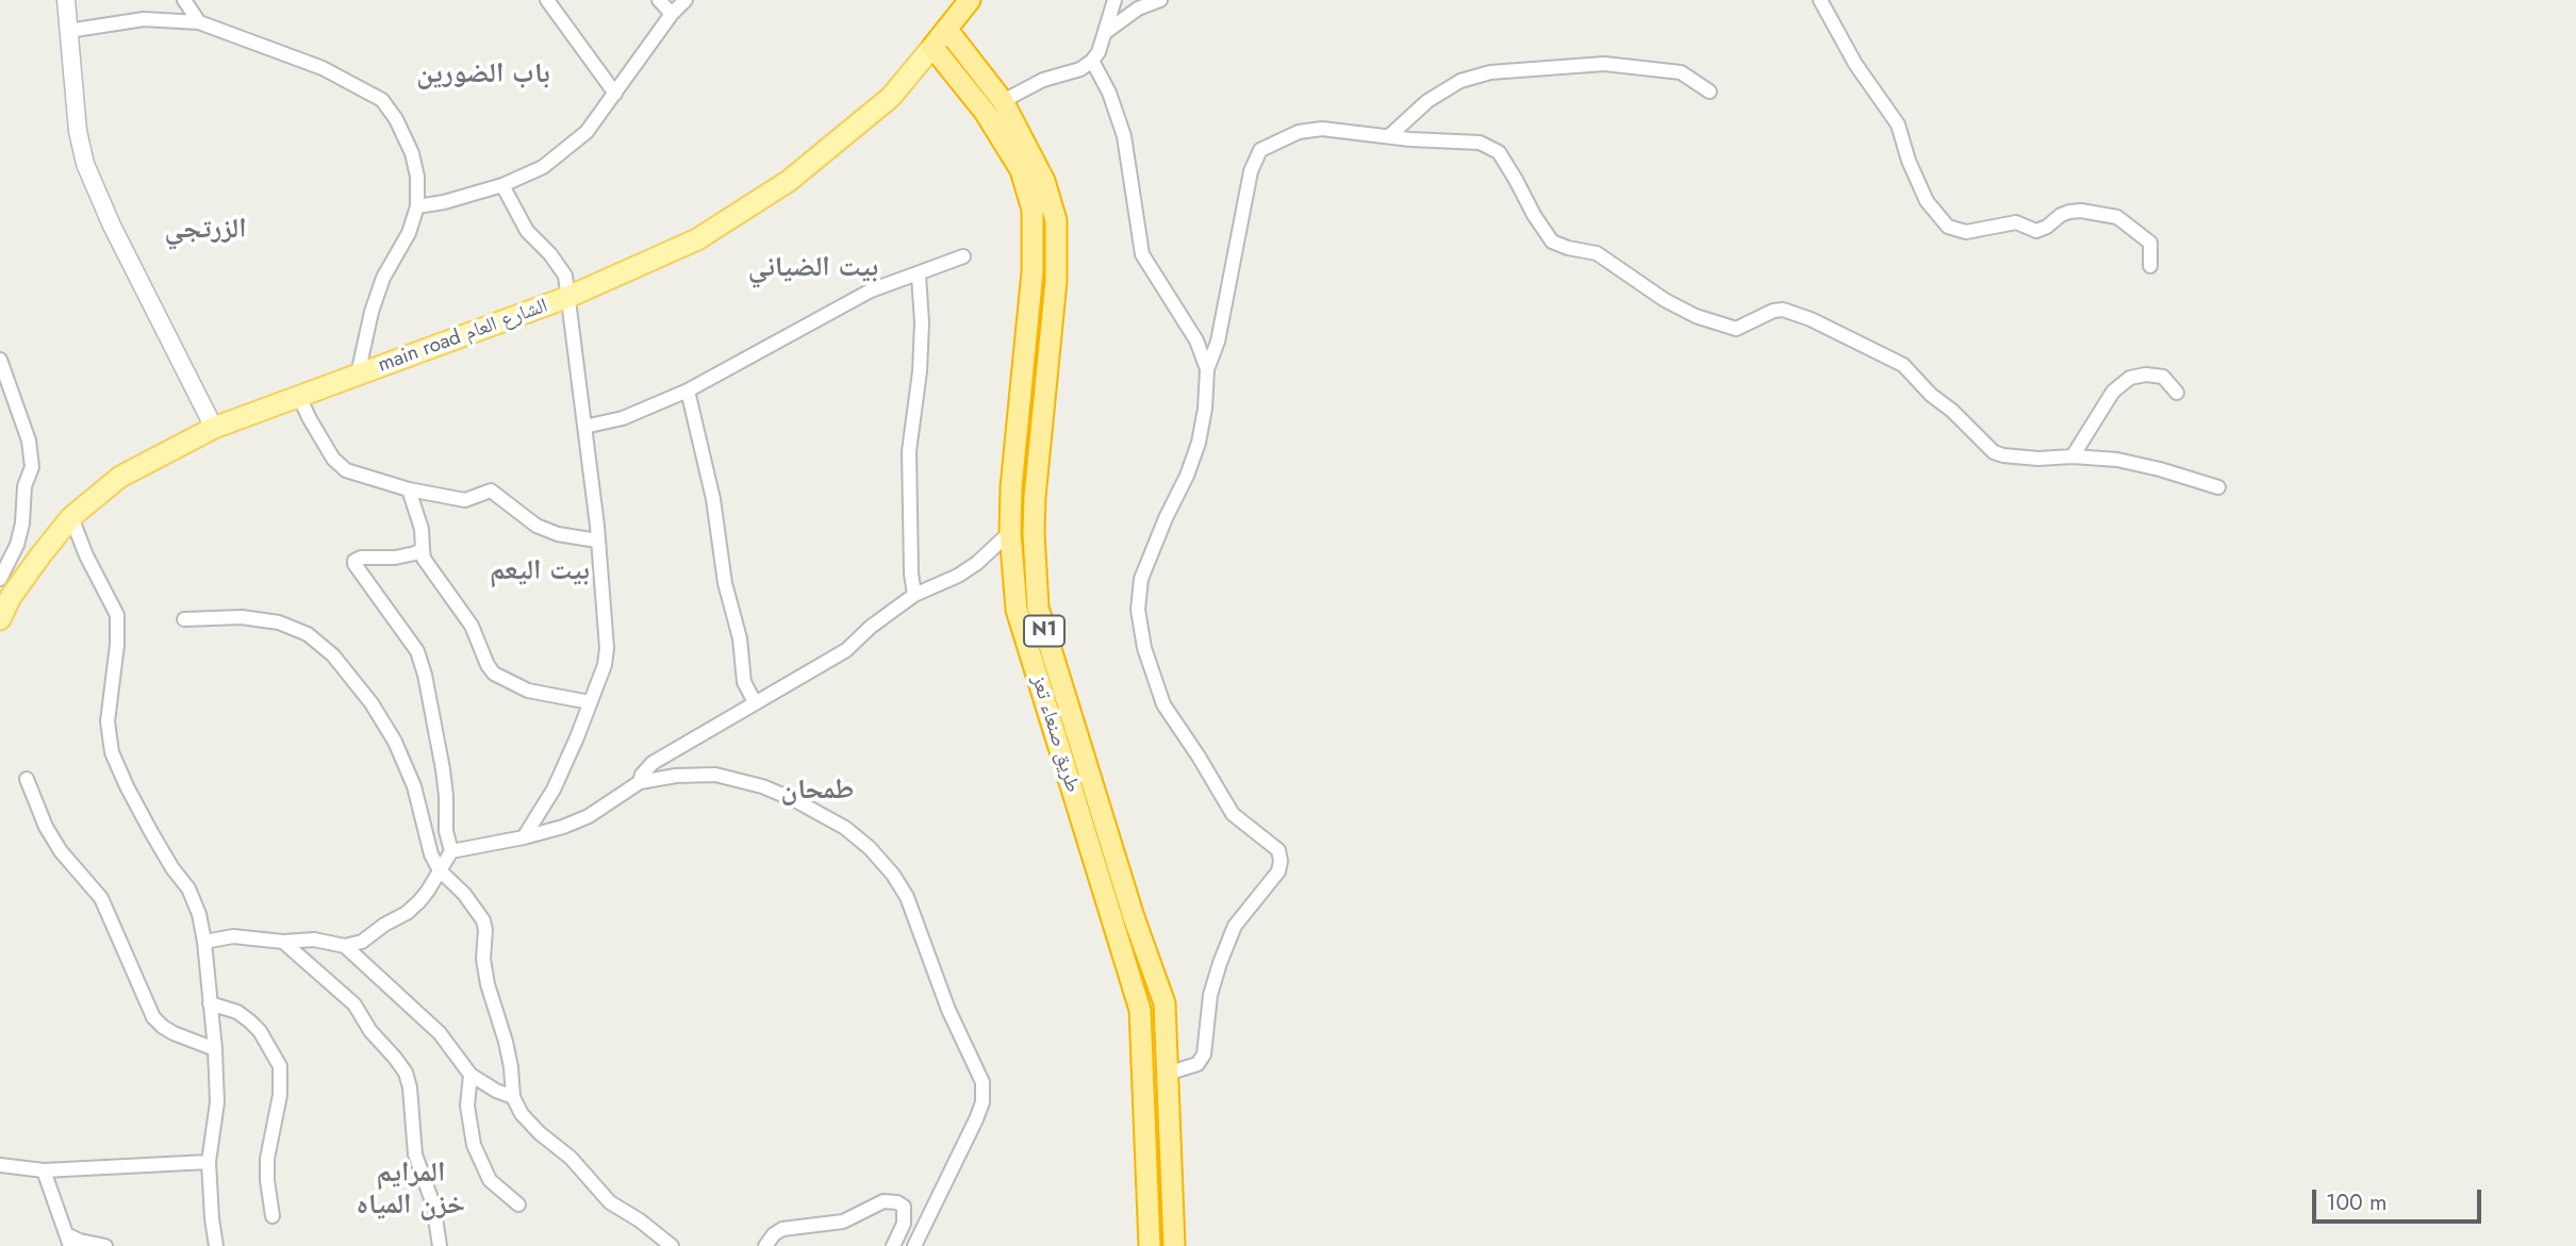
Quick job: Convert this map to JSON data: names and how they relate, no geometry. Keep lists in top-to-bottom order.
{
  "streets": {
    "highway": ["N1", "طريق صنعاء تعز"],
    "main road": ["main road الشارع العام"]
  },
  "crossings": [
    ["main road الشارع العام", "طريق صنعاء تعز"]
  ],
  "districts": [
    "باب الضورين",
    "الزرتجي",
    "بيت الضياني",
    "بيت اليعم",
    "طمحان",
    "المرايم خزن المياه"
  ],
  "scale_bar": "100 m"
}
